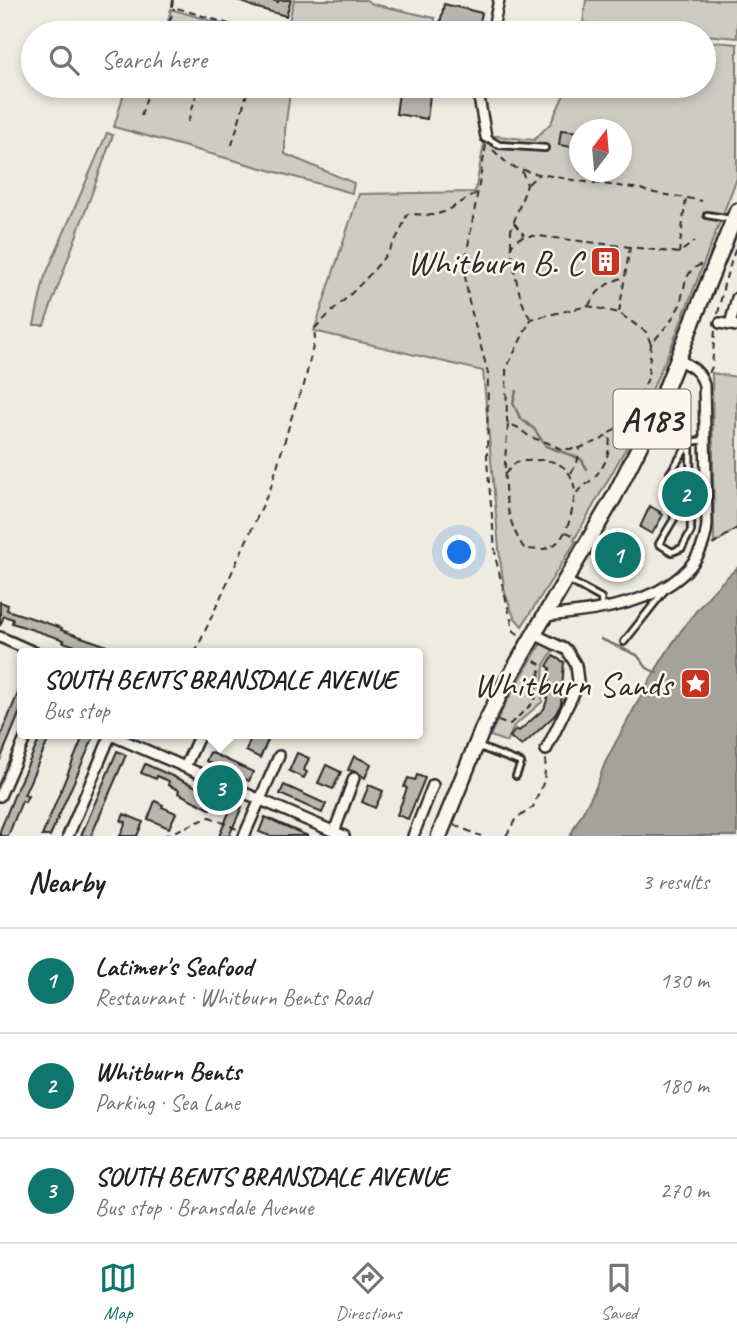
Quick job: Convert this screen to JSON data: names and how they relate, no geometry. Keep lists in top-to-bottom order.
{
  "streets": {
    "main road": ["A183"]
  },
  "places": {
    "building": ["Whitburn B. C"],
    "place": ["Whitburn Sands"]
  },
  "north": "top",
  "page": {
    "search": "Search here",
    "pins": ["2", "1", "3"],
    "popup": ["SOUTH BENTS BRANSDALE AVENUE", "Bus stop"],
    "heading": ["Nearby", "3 results"],
    "list": [
      {
        "mark": "1",
        "name": "Latimer's Seafood",
        "note": "Restaurant · Whitburn Bents Road",
        "value": "130 m"
      },
      {
        "mark": "2",
        "name": "Whitburn Bents",
        "note": "Parking · Sea Lane",
        "value": "180 m"
      },
      {
        "mark": "3",
        "name": "SOUTH BENTS BRANSDALE AVENUE",
        "note": "Bus stop · Bransdale Avenue",
        "value": "270 m"
      }
    ],
    "nav": ["Map", "Directions", "Saved"]
  }
}
